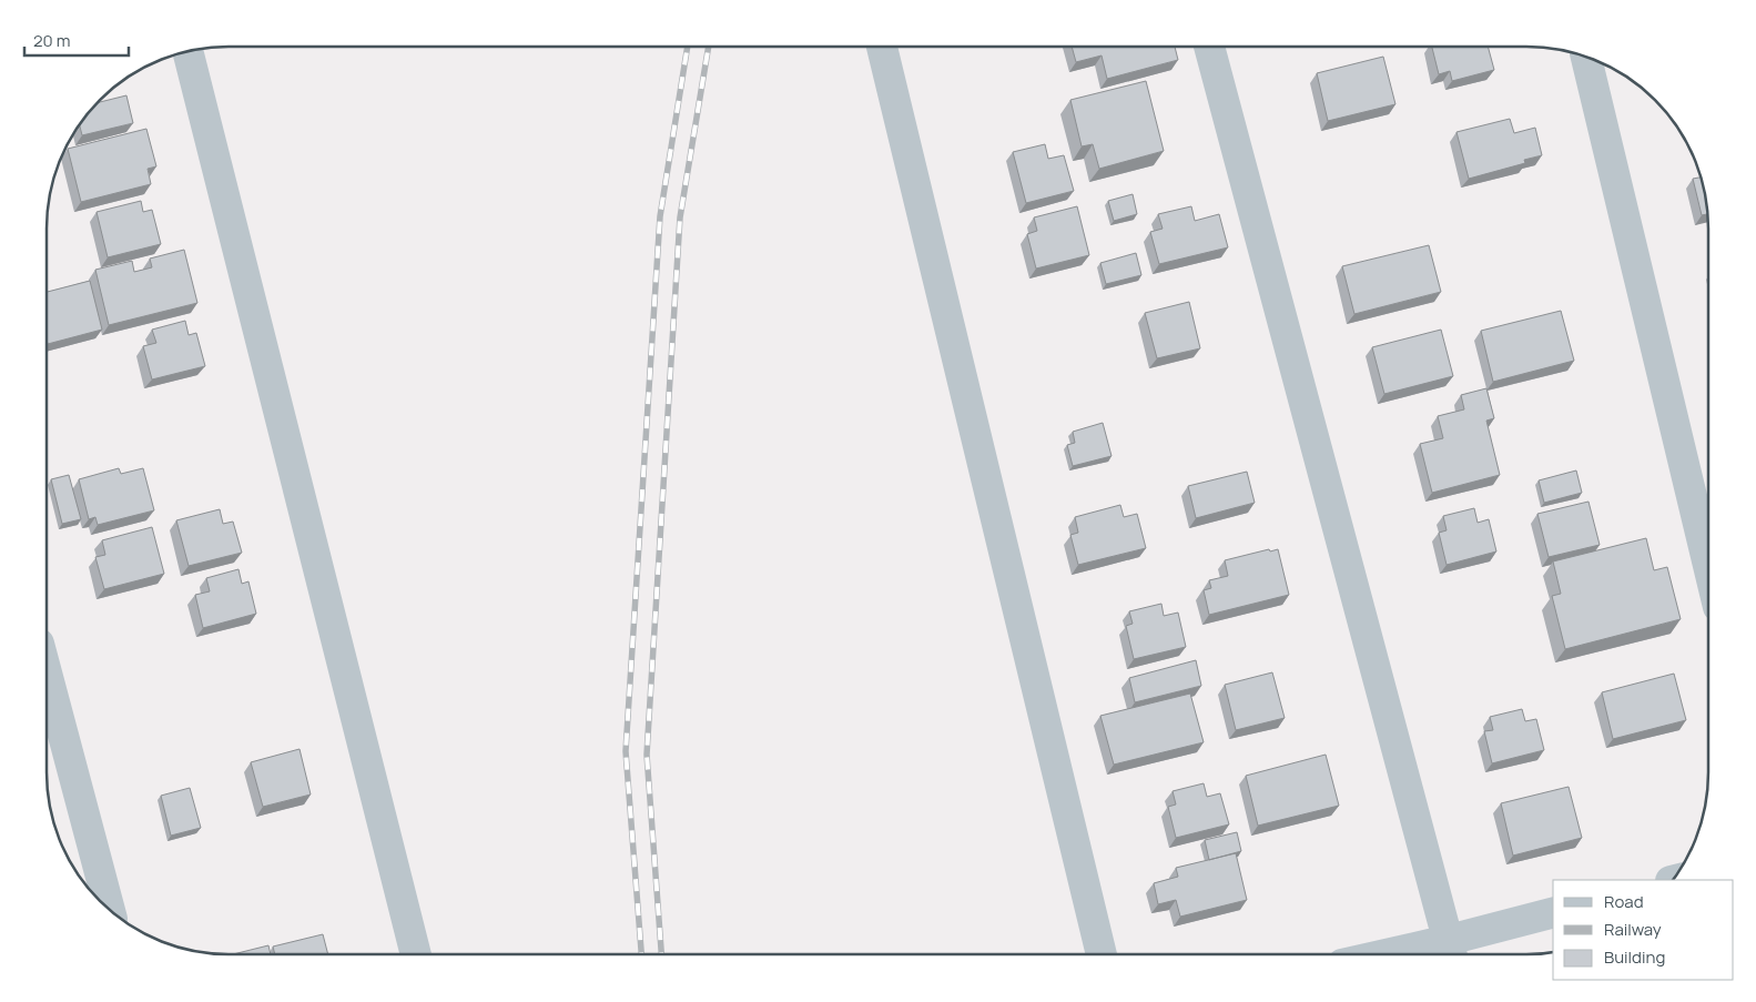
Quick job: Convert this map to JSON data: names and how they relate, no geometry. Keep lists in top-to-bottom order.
{
  "legend": ["Road", "Railway", "Building"],
  "scale_bar": "20 m"
}
